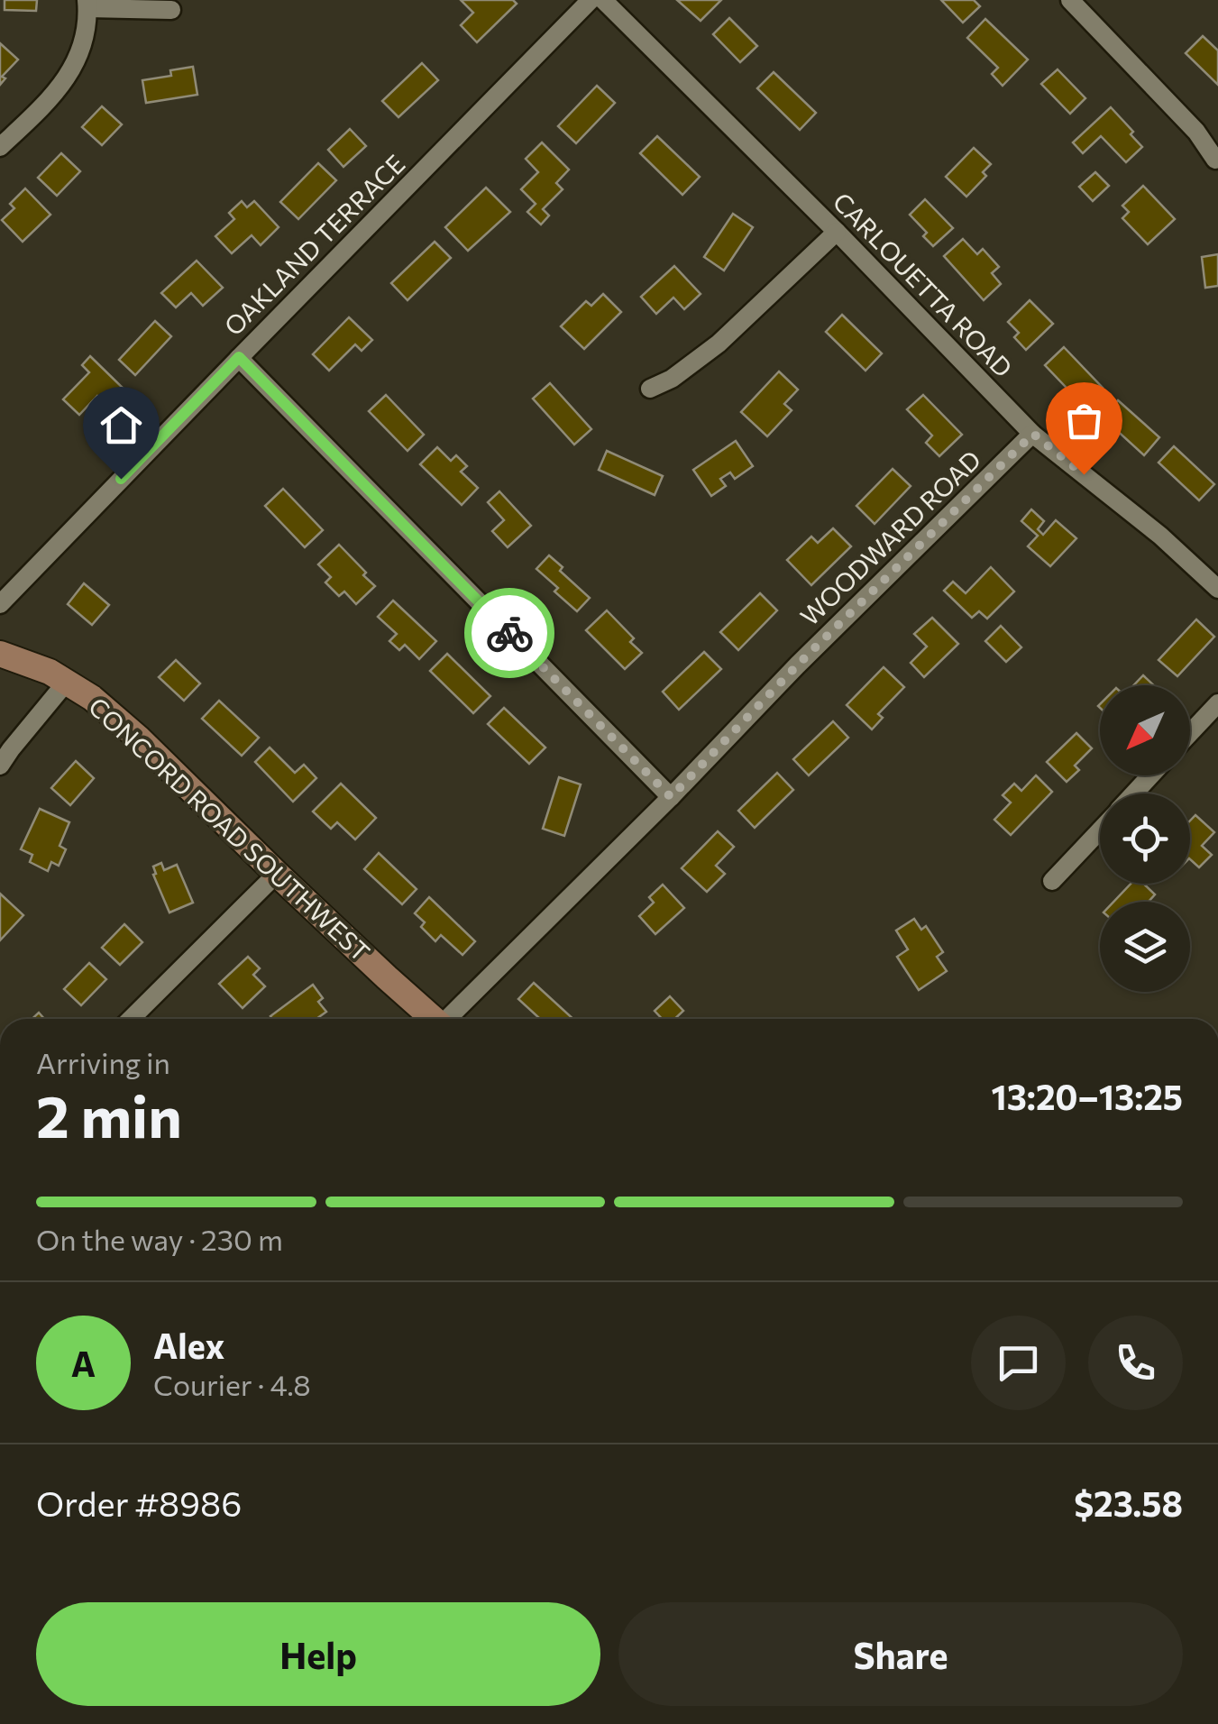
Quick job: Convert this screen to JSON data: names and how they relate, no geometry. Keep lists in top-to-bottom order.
{
  "streets": {
    "street": [
      "OAKLAND TERRACE",
      "CARLOUETTA ROAD",
      "WOODWARD ROAD",
      "CONCORD ROAD SOUTHWEST"
    ]
  },
  "crossings": [
    ["CARLOUETTA ROAD", "WOODWARD ROAD"]
  ],
  "north": "bottom left",
  "page": {
    "heading": ["2 min", "Arriving in", "13:20–13:25"],
    "panel": [
      "Alex",
      "Courier · 4.8",
      "Order #8986",
      "$23.58"
    ],
    "bar": "On the way · 230 m",
    "round": "A",
    "buttons": ["Help", "Share"]
  }
}
